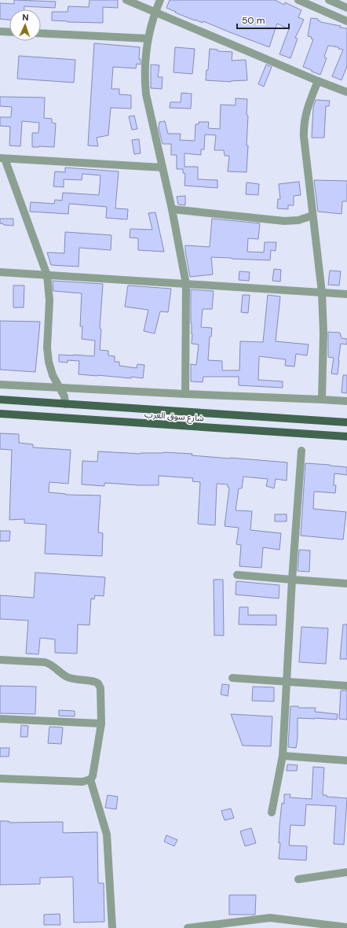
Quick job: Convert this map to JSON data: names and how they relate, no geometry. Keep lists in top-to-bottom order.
{
  "streets": {
    "main road": ["شارع سوق العرب"]
  },
  "scale_bar": "50 m",
  "north": "top"
}
